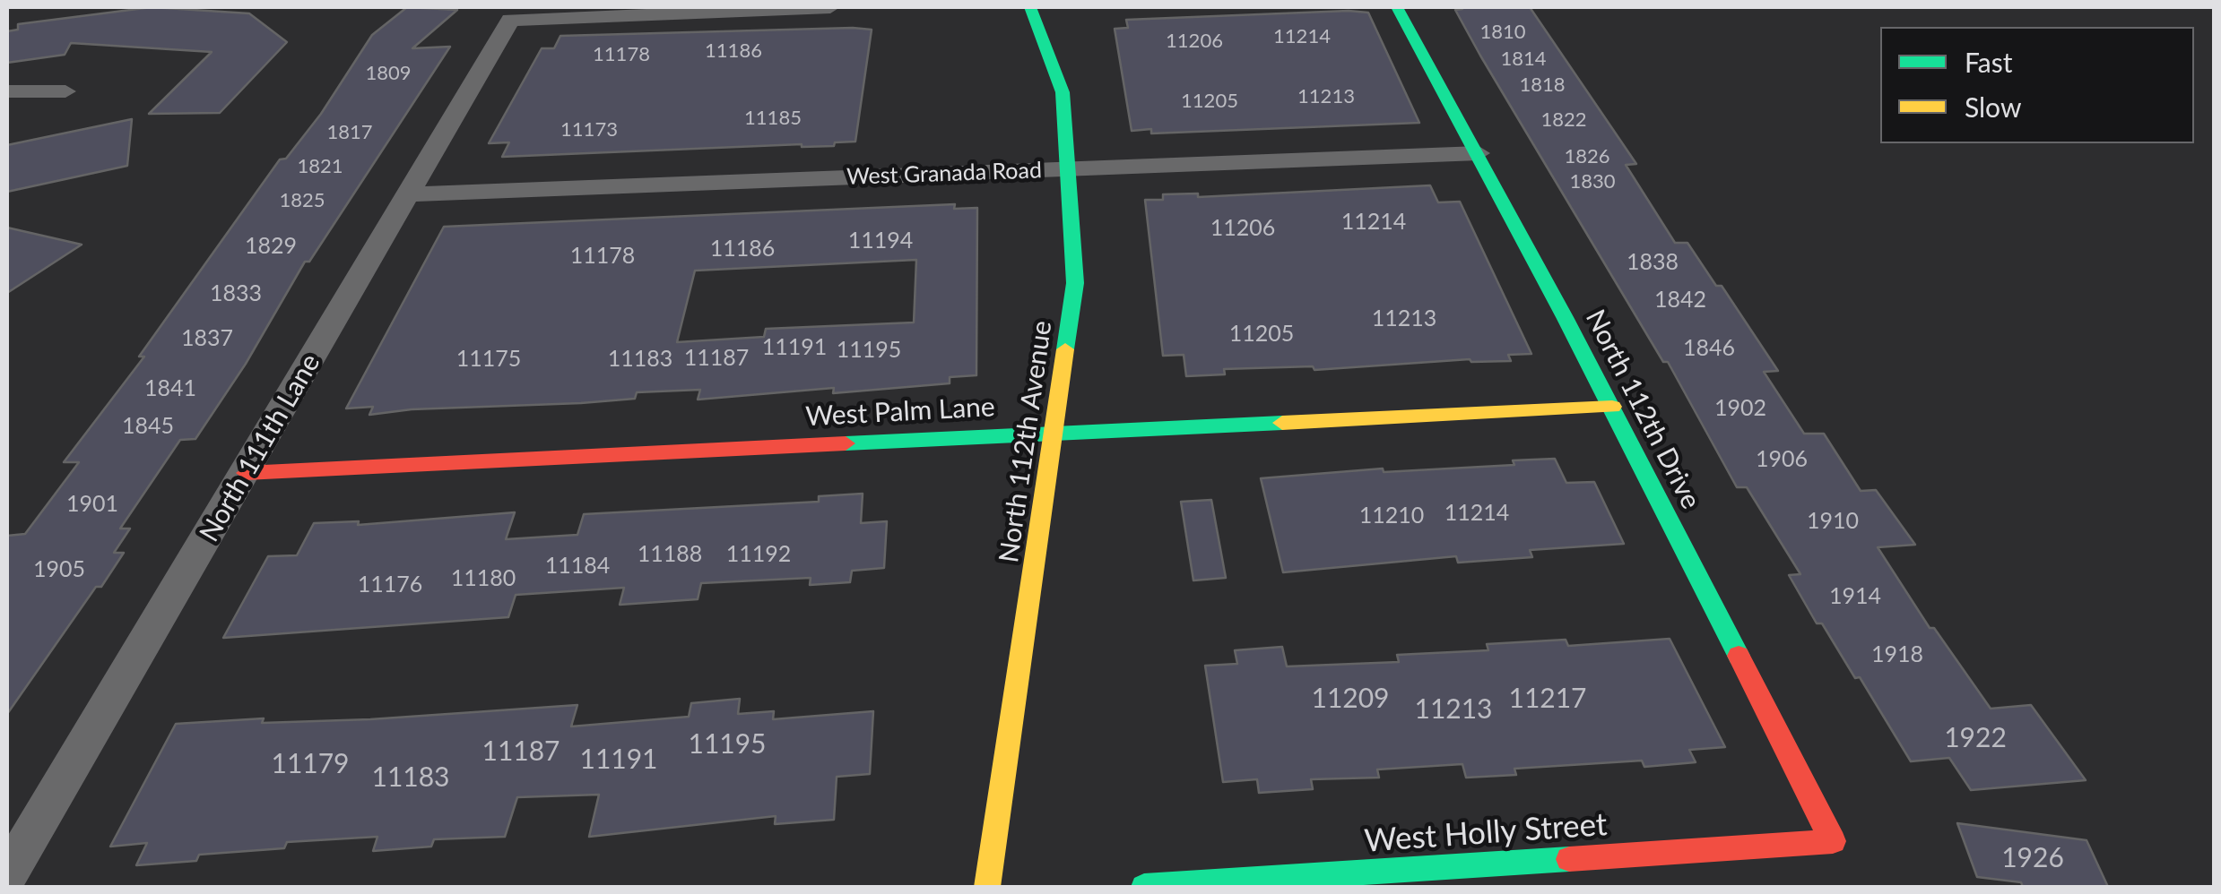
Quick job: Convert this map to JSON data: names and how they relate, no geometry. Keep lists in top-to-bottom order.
{
  "streets": {
    "street": [
      "West Granada Road",
      "North 112th Drive",
      "West Palm Lane",
      "North 112th Avenue",
      "North 111th Lane",
      "West Holly Street"
    ]
  },
  "crossings": [
    ["West Granada Road", "North 112th Drive"],
    ["West Granada Road", "North 112th Avenue"],
    ["West Granada Road", "North 111th Lane"],
    ["North 112th Drive", "West Palm Lane"],
    ["North 112th Drive", "West Holly Street"],
    ["West Palm Lane", "North 112th Avenue"],
    ["West Palm Lane", "North 111th Lane"]
  ],
  "house_numbers": [
    "1810",
    "11214",
    "11206",
    "11186",
    "11178",
    "1814",
    "1809",
    "1818",
    "11213",
    "11205",
    "11185",
    "1822",
    "11173",
    "1817",
    "1826",
    "1821",
    "1830",
    "1825",
    "11214",
    "11206",
    "11194",
    "1829",
    "11186",
    "11178",
    "1838",
    "1833",
    "1842",
    "11213",
    "11205",
    "1837",
    "11191",
    "1846",
    "11195",
    "11187",
    "11175",
    "11183",
    "1841",
    "1902",
    "1845",
    "1906",
    "1901",
    "11214",
    "11210",
    "1910",
    "11188",
    "11192",
    "11184",
    "1905",
    "11180",
    "11176",
    "1914",
    "1918",
    "11209",
    "11217",
    "11213",
    "1922",
    "11195",
    "11187",
    "11191",
    "11179",
    "11183",
    "1926"
  ],
  "legend": ["Fast", "Slow"]
}
